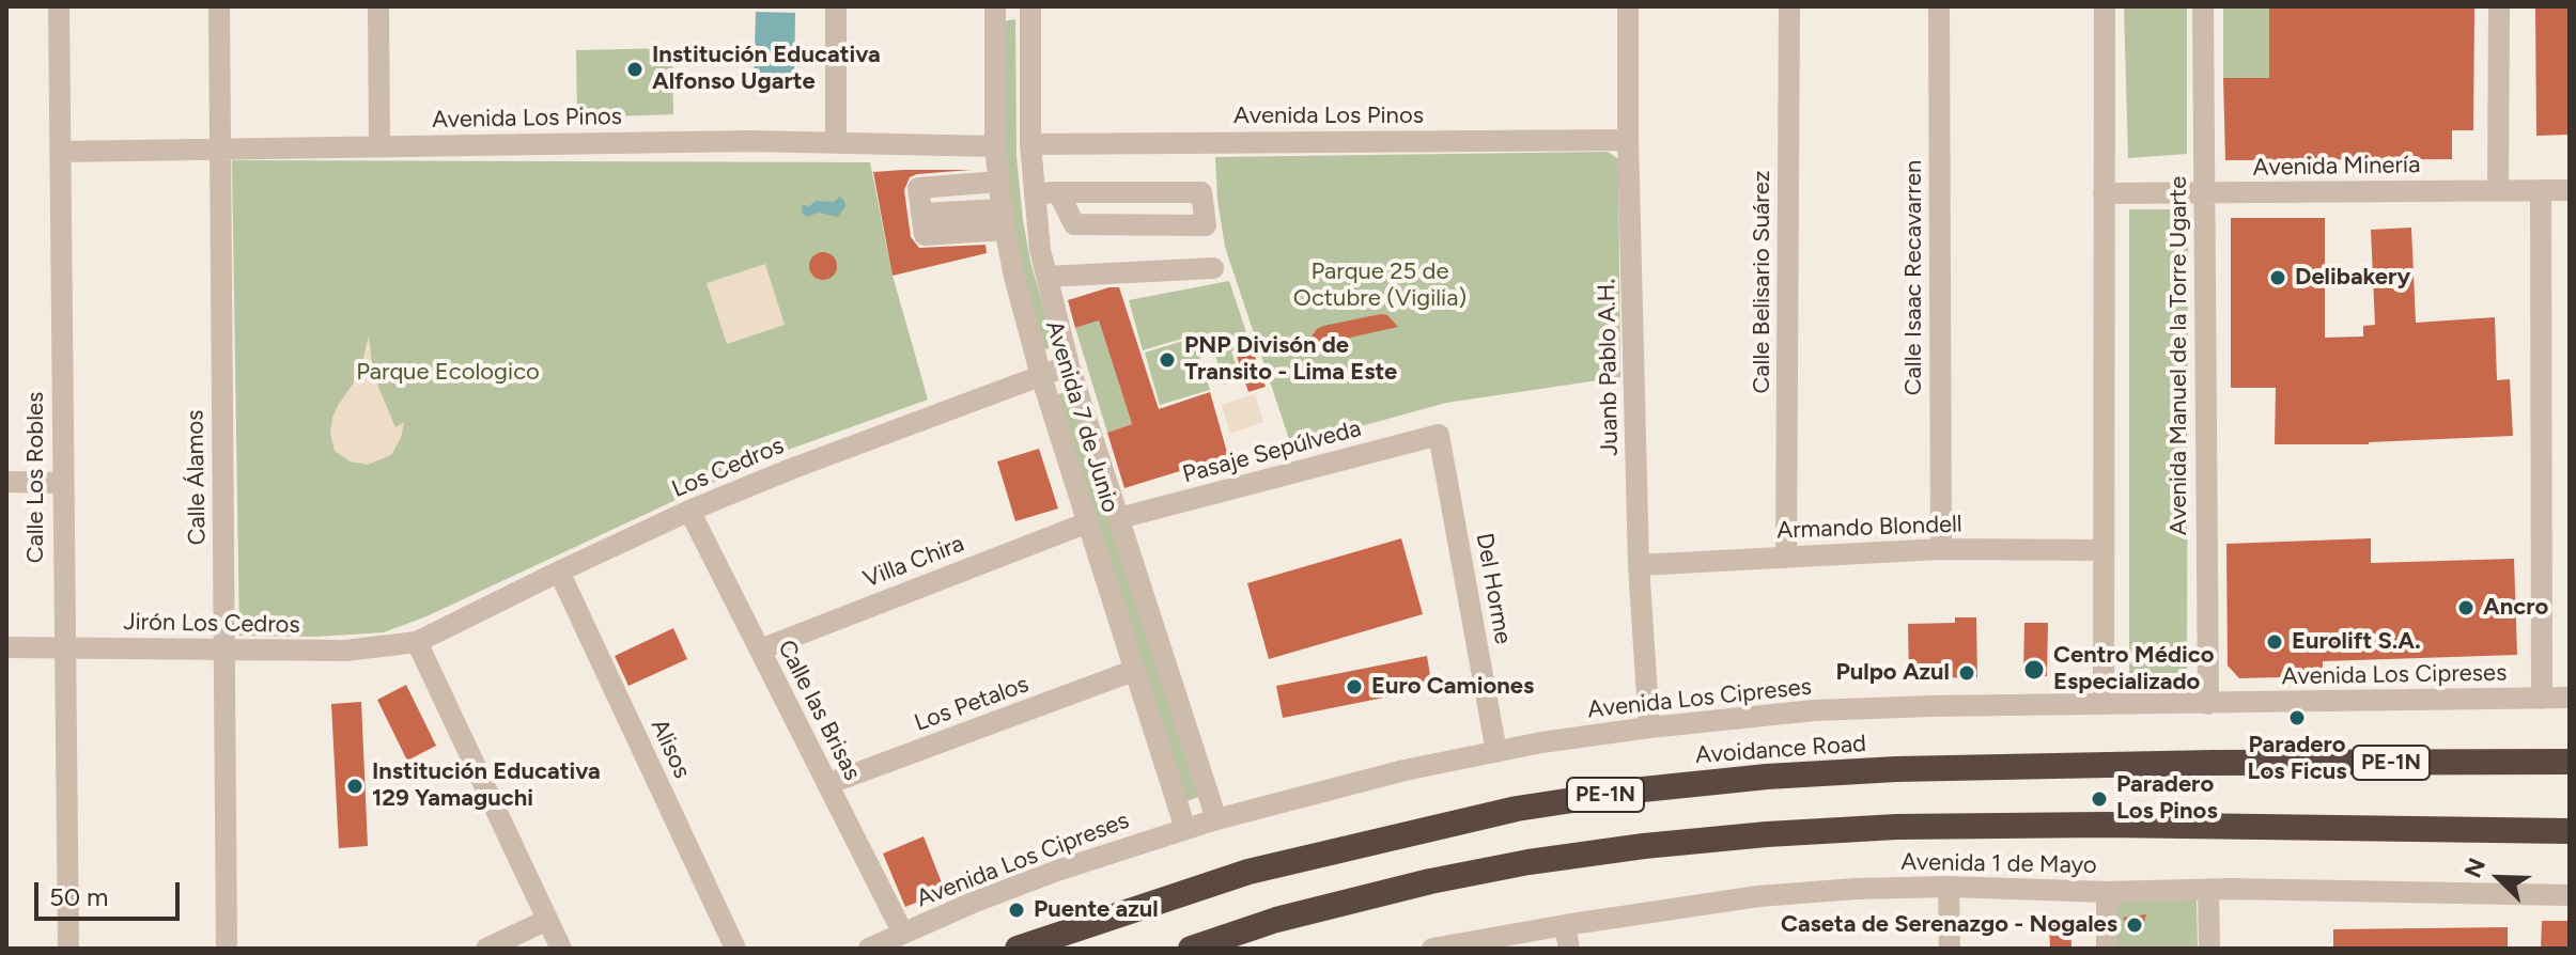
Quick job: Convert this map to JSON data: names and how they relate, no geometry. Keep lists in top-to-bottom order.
{
  "streets": {
    "highway": ["Avoidance Road", "PE-1N"],
    "street": [
      "Avenida Los Pinos",
      "Avenida Minería",
      "Calle Isaac Recavarren",
      "Calle Belisario Suárez",
      "Avenida Manuel de la Torre Ugarte",
      "Juanb Pablo A.H.",
      "Avenida 7 de Junio",
      "Pasaje Sepúlveda",
      "Los Cedros",
      "Calle Los Robles",
      "Calle Álamos",
      "Armando Blondell",
      "Villa Chira",
      "Del Horme",
      "Jirón Los Cedros",
      "Avenida Los Cipreses",
      "Los Petalos",
      "Calle las Brisas",
      "Alisos",
      "Avenida 1 de Mayo"
    ]
  },
  "crossings": [
    ["Avenida Los Pinos", "Juanb Pablo A.H."],
    ["Avenida Los Pinos", "Avenida 7 de Junio"],
    ["Avenida Los Pinos", "Calle Los Robles"],
    ["Avenida Los Pinos", "Calle Álamos"],
    ["Avenida Minería", "Avenida Manuel de la Torre Ugarte"],
    ["Calle Isaac Recavarren", "Armando Blondell"],
    ["Calle Belisario Suárez", "Armando Blondell"],
    ["Avenida Manuel de la Torre Ugarte", "Avenida Los Cipreses"],
    ["Juanb Pablo A.H.", "Armando Blondell"],
    ["Juanb Pablo A.H.", "Avenida Los Cipreses"],
    ["Avenida 7 de Junio", "Pasaje Sepúlveda"],
    ["Avenida 7 de Junio", "Los Cedros"],
    ["Avenida 7 de Junio", "Villa Chira"],
    ["Avenida 7 de Junio", "Avenida Los Cipreses"],
    ["Avenida 7 de Junio", "Los Petalos"],
    ["Pasaje Sepúlveda", "Del Horme"],
    ["Los Cedros", "Jirón Los Cedros"],
    ["Los Cedros", "Calle las Brisas"],
    ["Los Cedros", "Alisos"],
    ["Calle Los Robles", "Jirón Los Cedros"],
    ["Calle Álamos", "Jirón Los Cedros"],
    ["Villa Chira", "Calle las Brisas"],
    ["Del Horme", "Avenida Los Cipreses"],
    ["Avenida Los Cipreses", "Calle las Brisas"],
    ["Los Petalos", "Calle las Brisas"]
  ],
  "parks": ["Parque 25 de Octubre (Vigilia)", "Parque Ecologico"],
  "places": [
    "Institución Educativa Alfonso Ugarte",
    "Delibakery",
    "PNP Divisón de Transito - Lima Este",
    "Ancro",
    "Eurolift S.A.",
    "Centro Médico Especializado",
    "Pulpo Azul",
    "Euro Camiones",
    "Paradero Los Ficus",
    "Institución Educativa 129 Yamaguchi",
    "Paradero Los Pinos",
    "Puente azul",
    "Caseta de Serenazgo - Nogales"
  ],
  "scale_bar": "50 m",
  "north": "top left"
}
